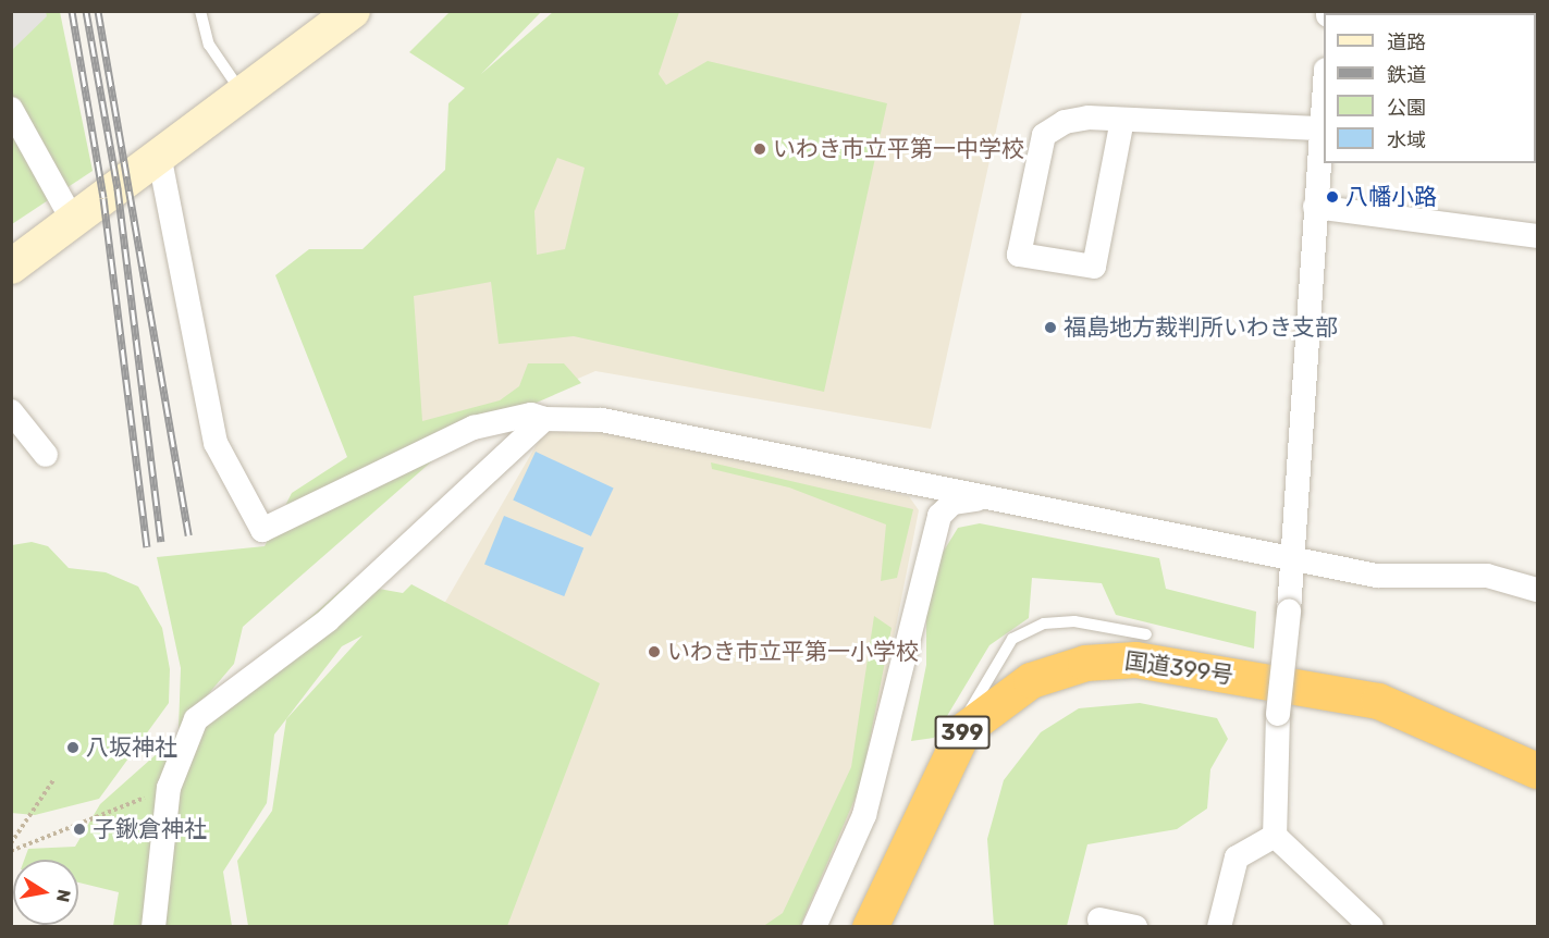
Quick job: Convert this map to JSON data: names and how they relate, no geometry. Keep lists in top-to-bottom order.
{
  "streets": {
    "highway": ["国道399号", "399"]
  },
  "places": [
    "いわき市立平第一中学校",
    "八幡小路",
    "福島地方裁判所いわき支部",
    "いわき市立平第一小学校",
    "八坂神社",
    "子鍬倉神社"
  ],
  "legend": [
    "道路",
    "鉄道",
    "公園",
    "水域"
  ],
  "north": "right"
}
